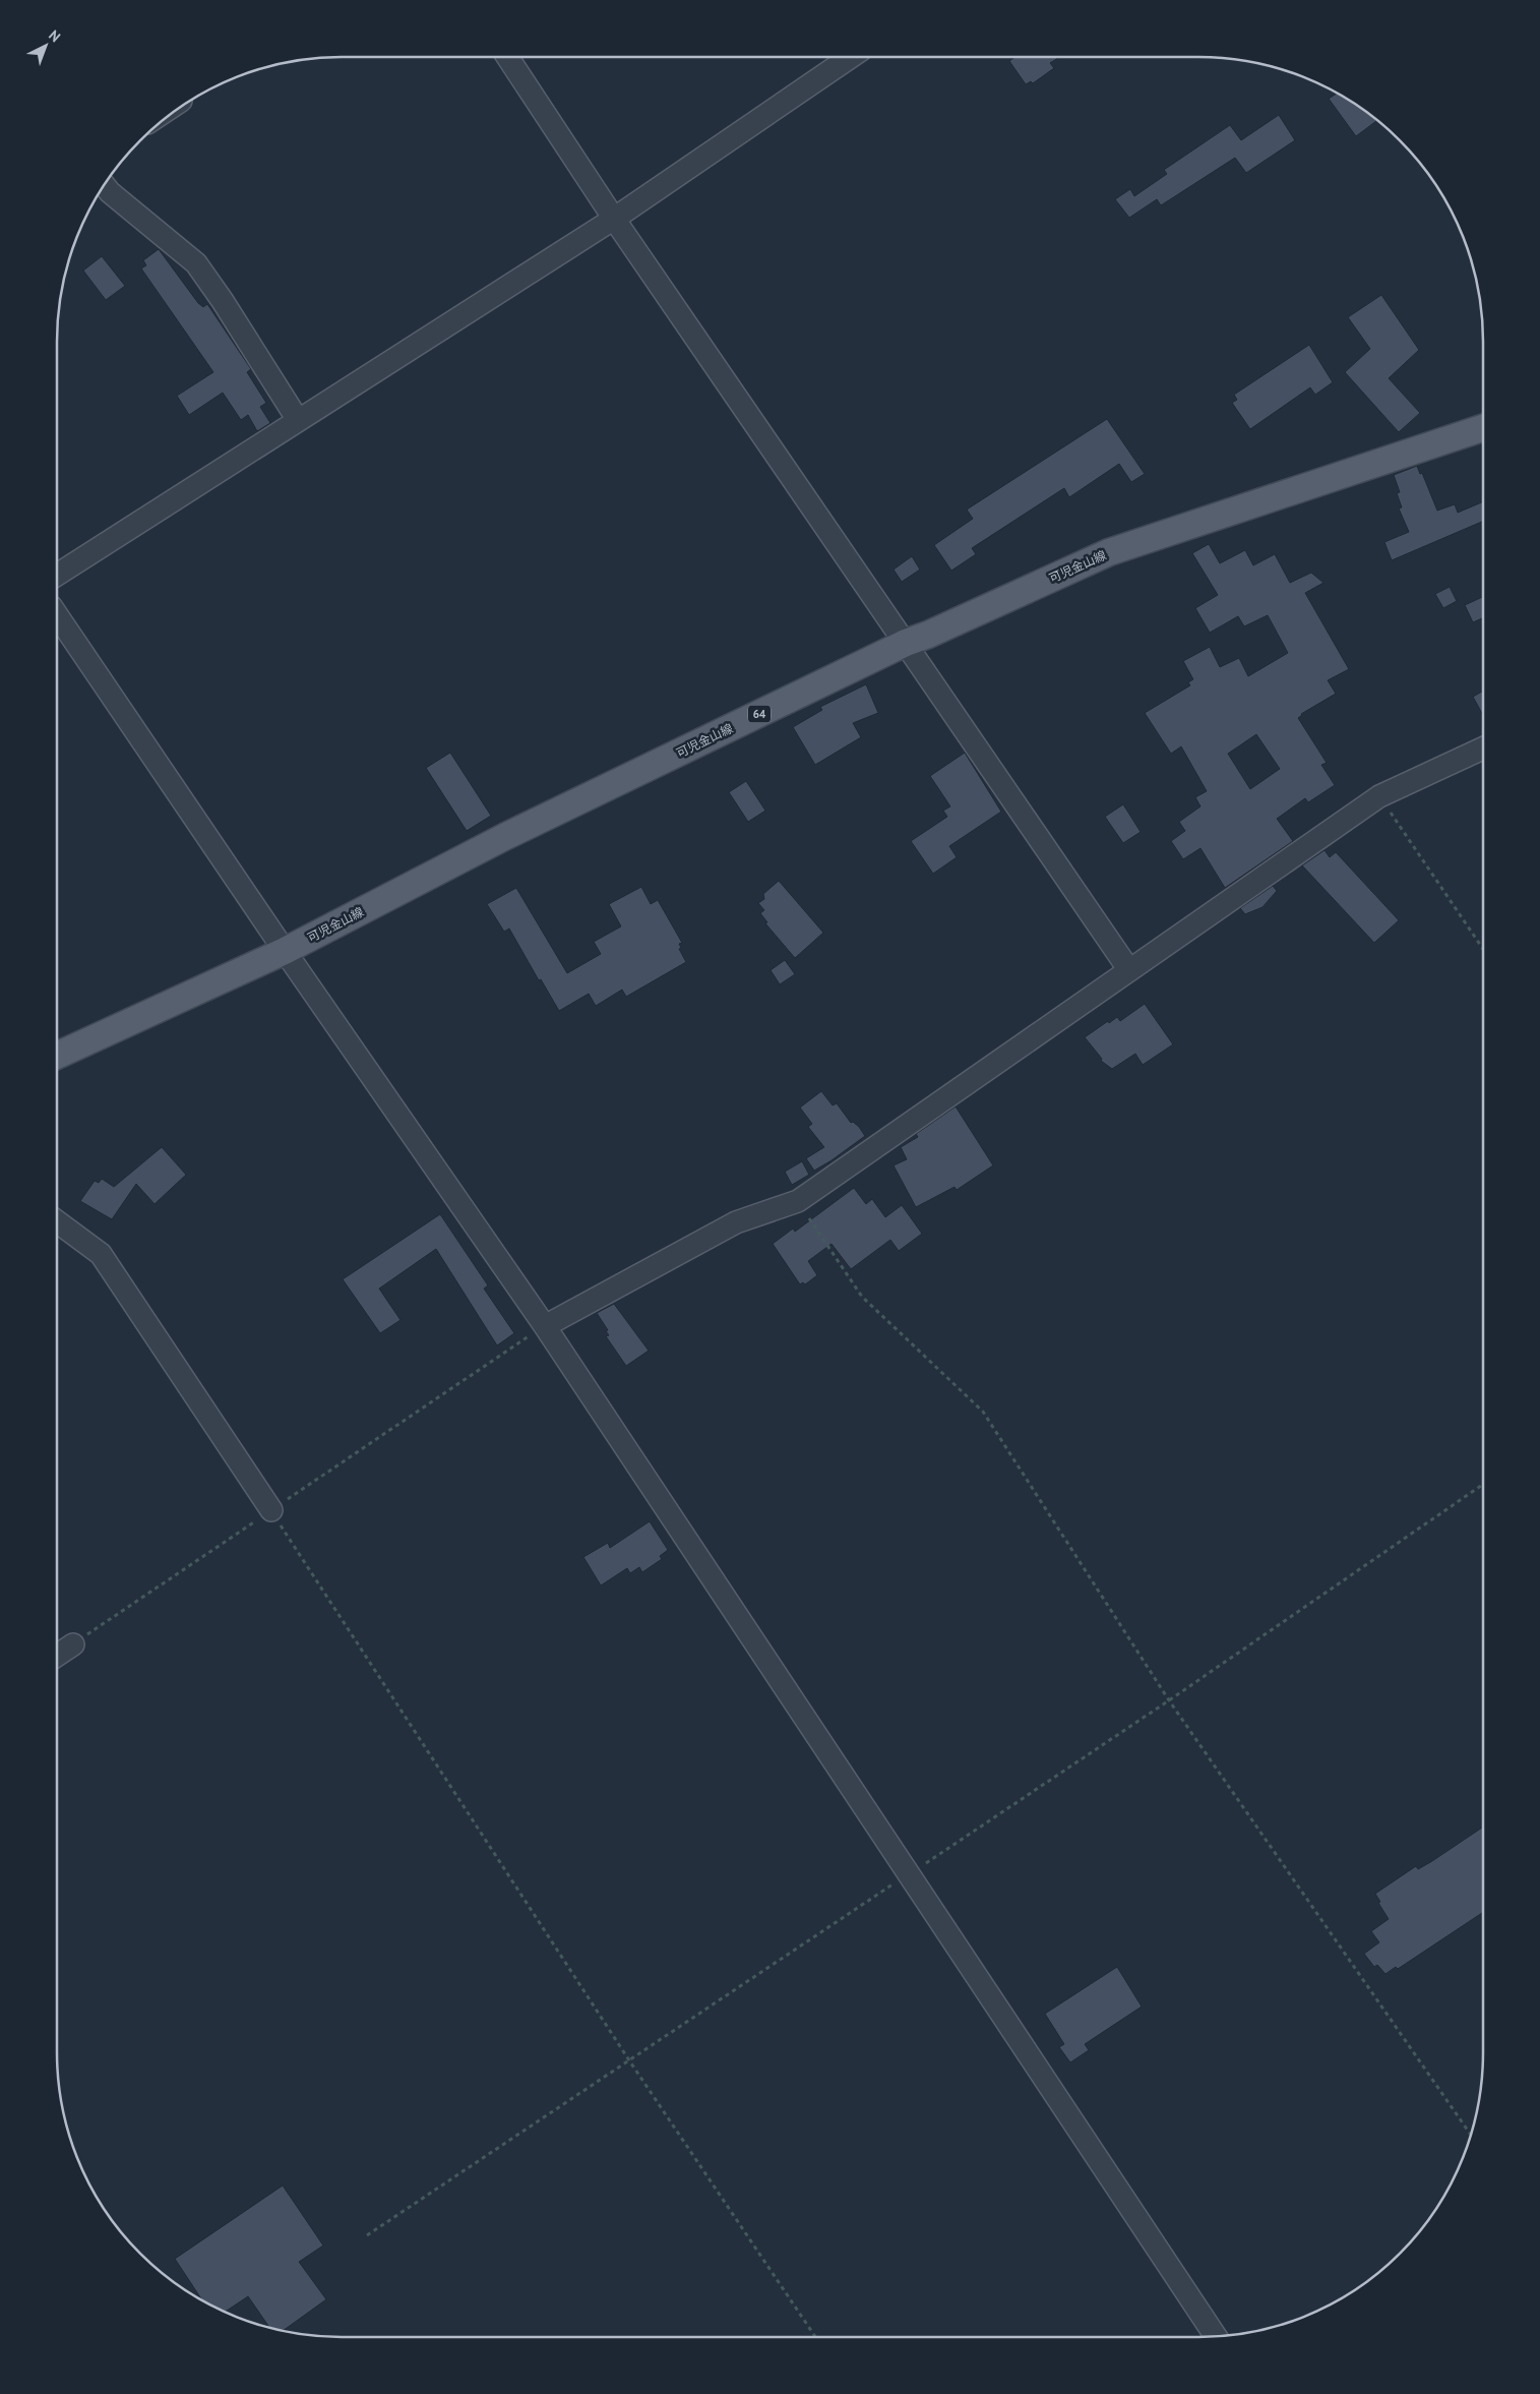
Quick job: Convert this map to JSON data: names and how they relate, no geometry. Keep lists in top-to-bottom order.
{
  "streets": {
    "main road": ["可児金山線", "64"]
  },
  "north": "top right"
}
